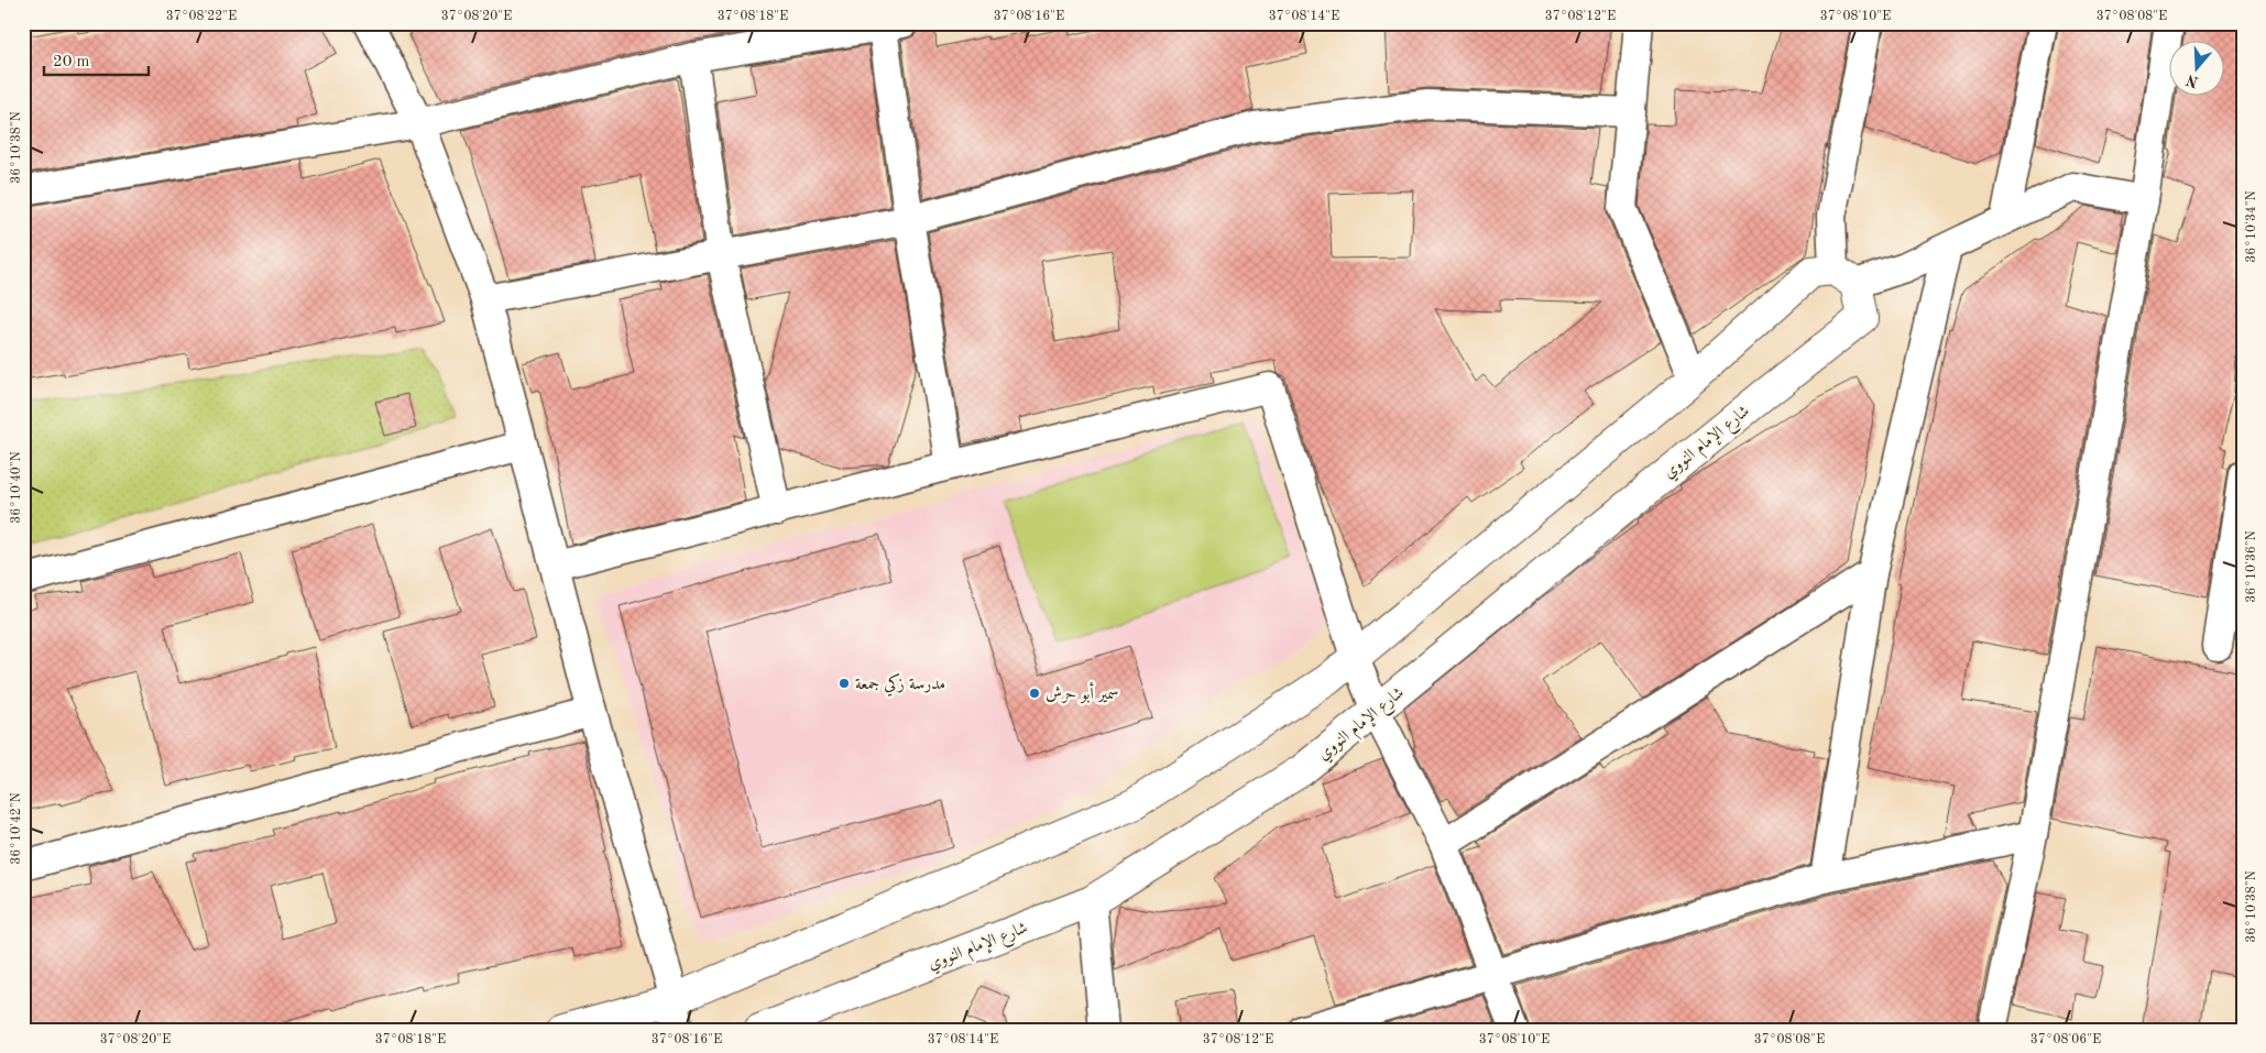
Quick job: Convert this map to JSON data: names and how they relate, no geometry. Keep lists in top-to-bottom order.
{
  "streets": {
    "street": ["شارع الإمام النووي"]
  },
  "places": ["مدرسة زكي جمعة", "سمير أبو حرش"],
  "scale_bar": "20 m",
  "north": "bottom",
  "coordinates": [
    "37°08'22\"E",
    "37°08'20\"E",
    "37°08'18\"E",
    "37°08'16\"E",
    "37°08'14\"E",
    "37°08'12\"E",
    "37°08'10\"E",
    "37°08'08\"E",
    "36°10'38\"N",
    "36°10'34\"N",
    "36°10'40\"N",
    "36°10'36\"N",
    "36°10'42\"N",
    "37°08'06\"E"
  ]
}
